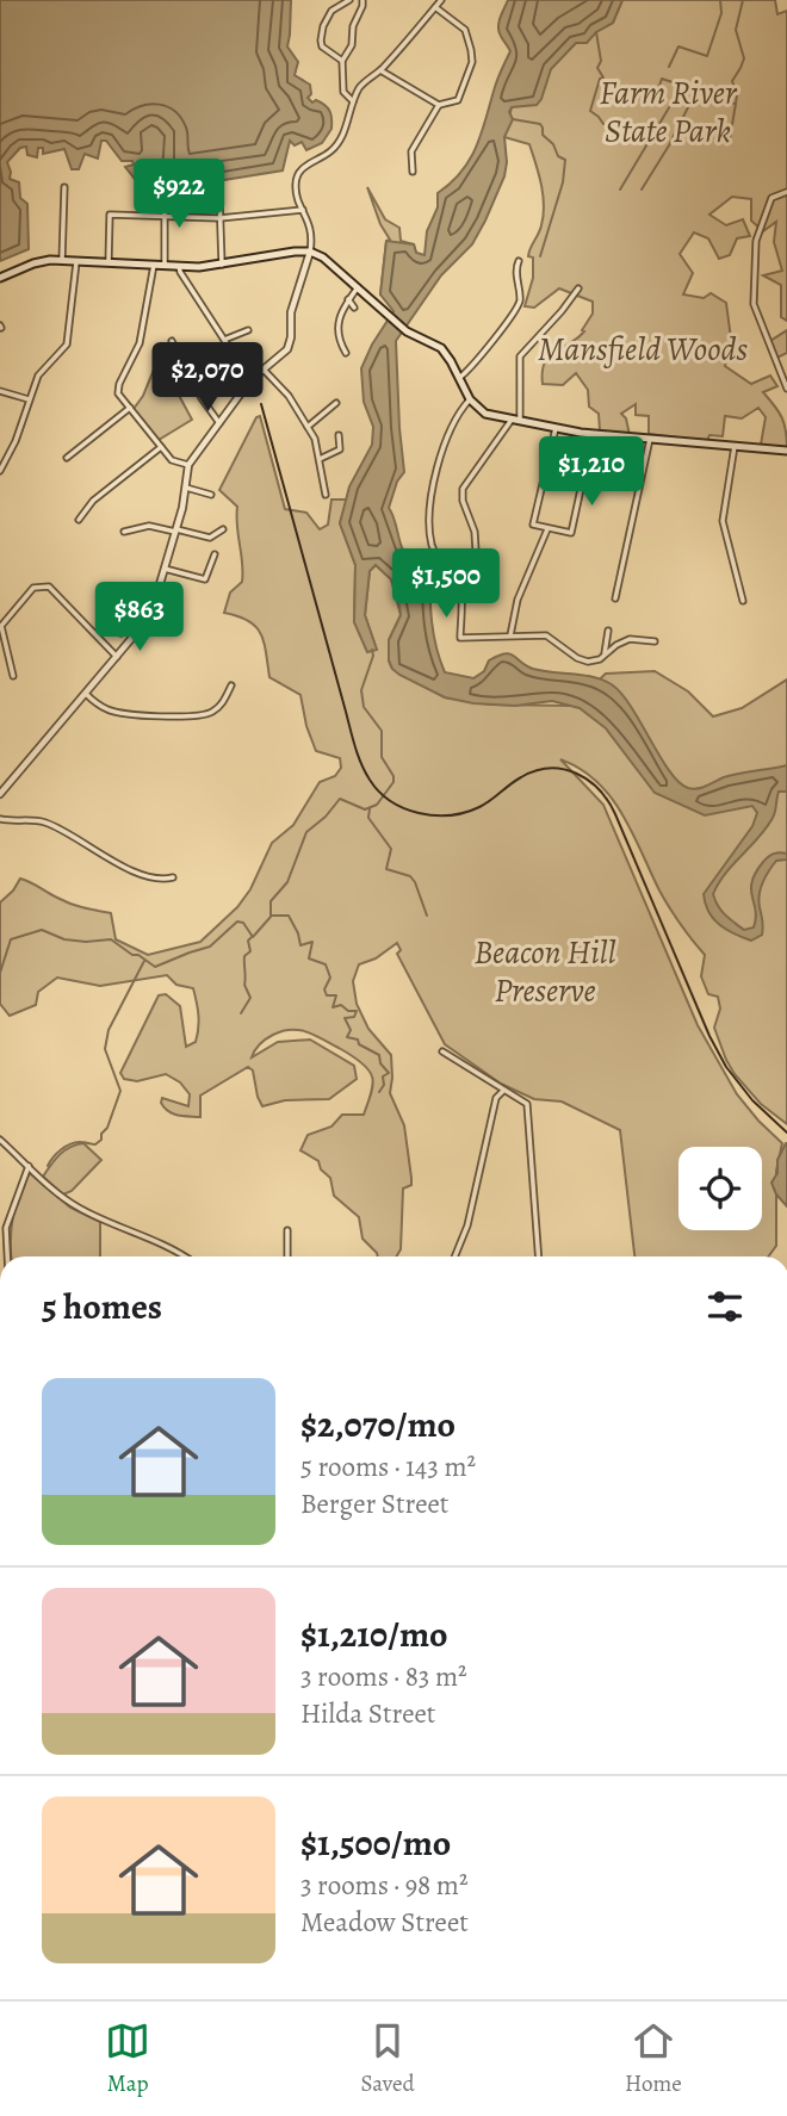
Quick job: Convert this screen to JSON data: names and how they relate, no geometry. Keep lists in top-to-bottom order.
{
  "parks": ["Farm River State Park", "Mansfield Woods", "Beacon Hill Preserve"],
  "page": {
    "price": [
      "$922",
      "$2,070",
      "$1,210",
      "$1,500",
      "$863"
    ],
    "heading": "5 homes",
    "list": [
      {
        "name": "$2,070/mo",
        "note": "5 rooms · 143 m² · Berger Street"
      },
      {
        "name": "$1,210/mo",
        "note": "3 rooms · 83 m² · Hilda Street"
      },
      {
        "name": "$1,500/mo",
        "note": "3 rooms · 98 m² · Meadow Street"
      }
    ],
    "tabs": ["Map", "Saved", "Home"]
  }
}
